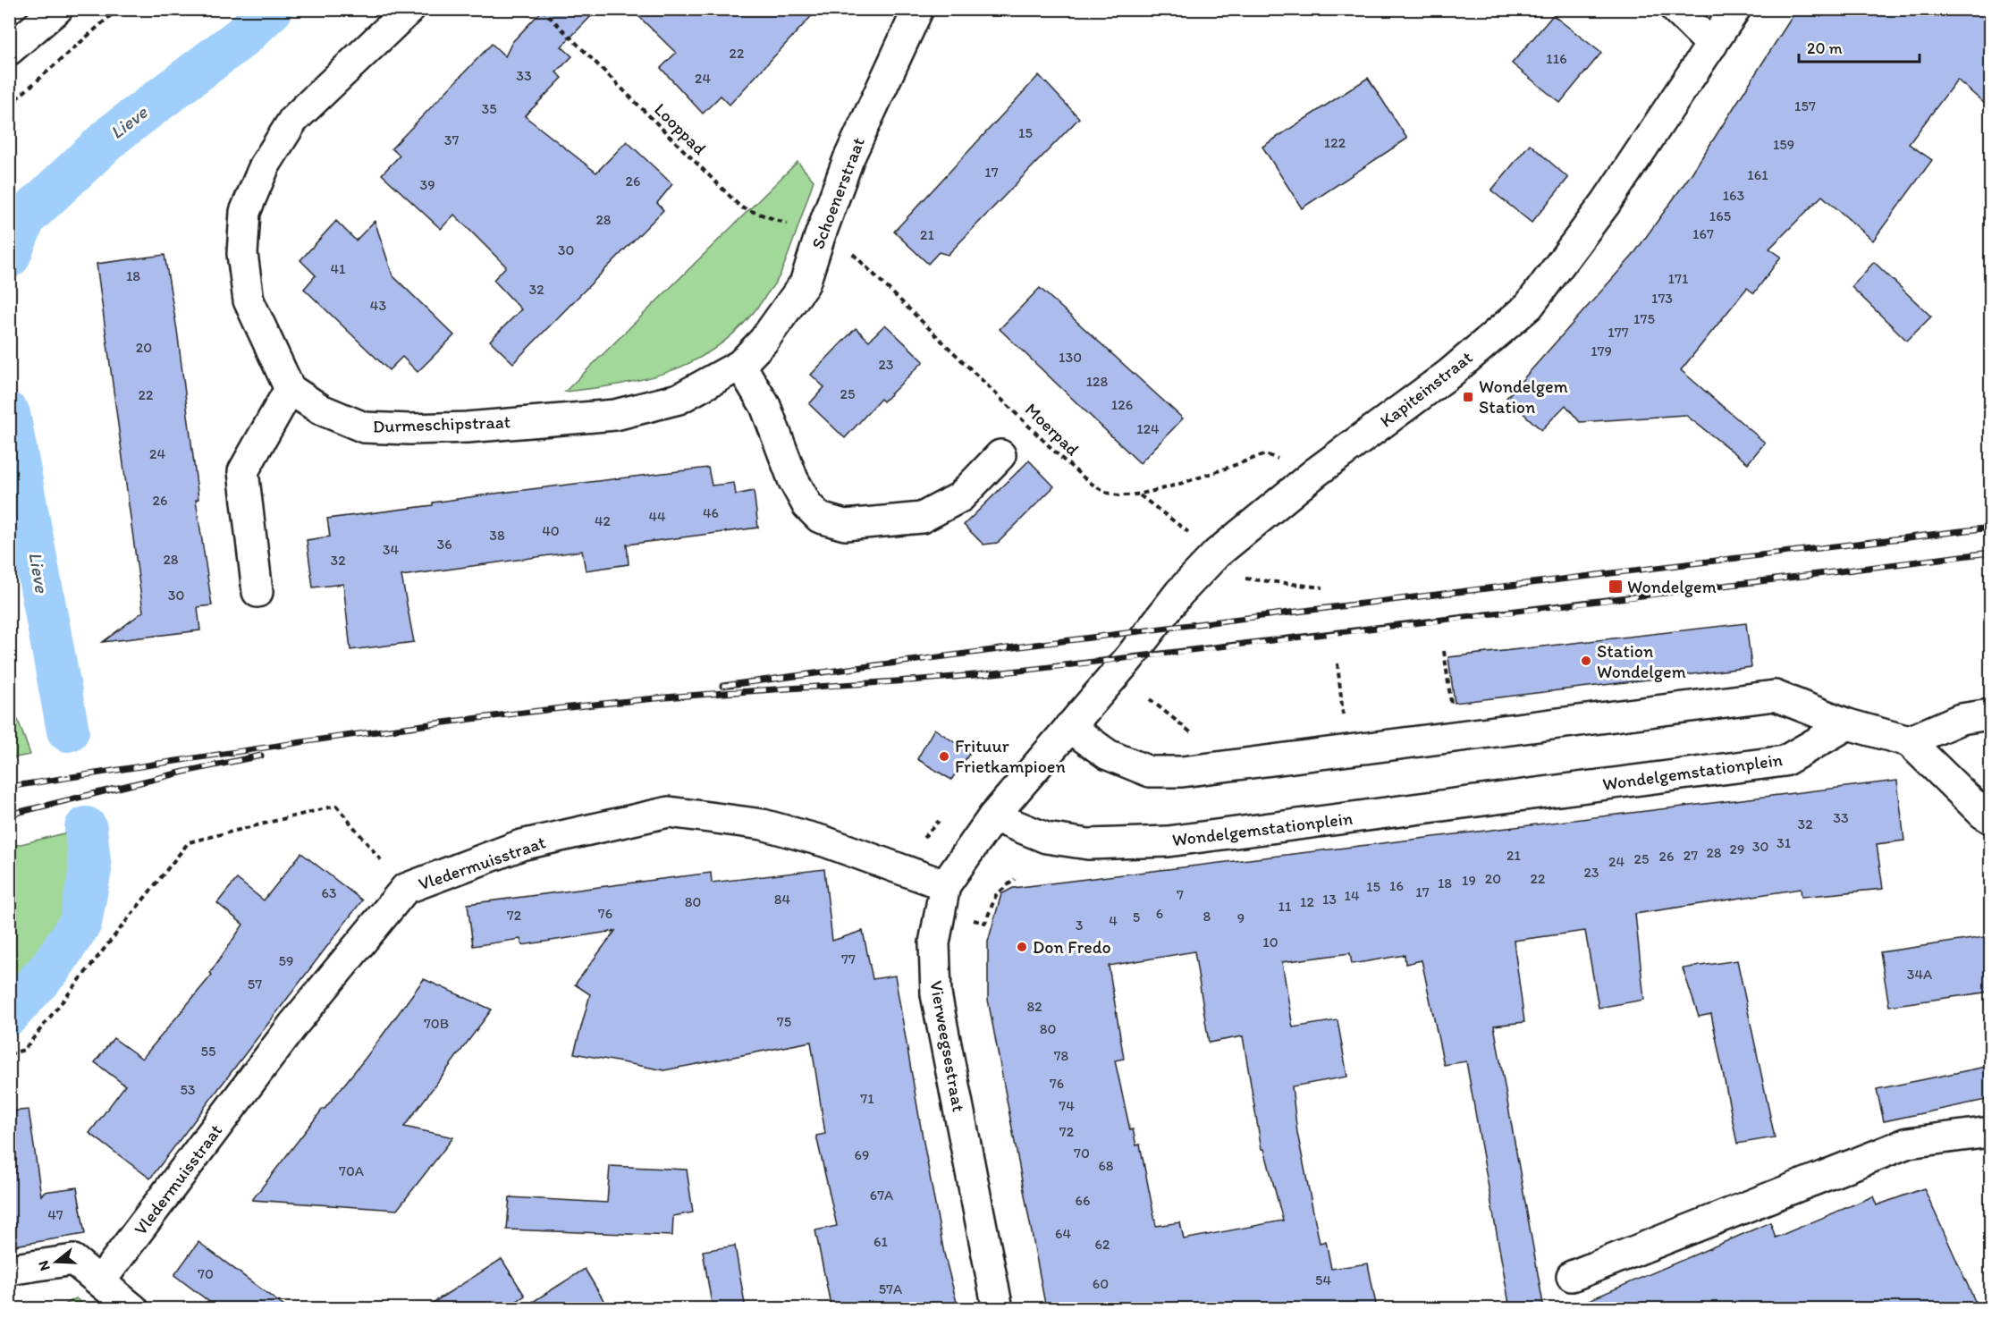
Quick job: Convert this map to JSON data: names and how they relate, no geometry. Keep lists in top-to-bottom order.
{
  "streets": {
    "street": [
      "Schoenerstraat",
      "Kapiteinstraat",
      "Durmeschipstraat",
      "Wondelgemstationplein",
      "Vledermuisstraat",
      "Vierweegsestraat"
    ],
    "path": ["Looppad", "Moerpad"]
  },
  "crossings": [
    ["Looppad", "Schoenerstraat"],
    ["Looppad", "Moerpad"],
    ["Schoenerstraat", "Durmeschipstraat"],
    ["Schoenerstraat", "Moerpad"],
    ["Kapiteinstraat", "Moerpad"],
    ["Kapiteinstraat", "Vierweegsestraat"],
    ["Wondelgemstationplein", "Vierweegsestraat"],
    ["Vledermuisstraat", "Vierweegsestraat"]
  ],
  "water": ["Lieve"],
  "places": {
    "transit": ["Wondelgem Station", "Wondelgem"],
    "other": ["Station Wondelgem", "Frituur Frietkampioen", "Don Fredo"]
  },
  "house_numbers": [
    "22",
    "116",
    "33",
    "24",
    "157",
    "35",
    "15",
    "37",
    "122",
    "159",
    "17",
    "161",
    "26",
    "39",
    "163",
    "165",
    "28",
    "167",
    "21",
    "30",
    "41",
    "18",
    "171",
    "32",
    "173",
    "43",
    "175",
    "177",
    "20",
    "179",
    "130",
    "23",
    "128",
    "25",
    "22",
    "126",
    "124",
    "24",
    "26",
    "46",
    "44",
    "42",
    "40",
    "38",
    "36",
    "34",
    "28",
    "32",
    "30",
    "33",
    "32",
    "31",
    "30",
    "29",
    "28",
    "21",
    "27",
    "26",
    "25",
    "24",
    "23",
    "20",
    "22",
    "19",
    "18",
    "16",
    "15",
    "17",
    "63",
    "7",
    "14",
    "84",
    "13",
    "80",
    "12",
    "11",
    "76",
    "6",
    "72",
    "8",
    "5",
    "9",
    "4",
    "3",
    "10",
    "77",
    "59",
    "34A",
    "57",
    "82",
    "75",
    "70B",
    "80",
    "55",
    "78",
    "76",
    "53",
    "71",
    "74",
    "72",
    "70",
    "69",
    "68",
    "70A",
    "67A",
    "66",
    "47",
    "64",
    "61",
    "62",
    "70",
    "54",
    "60",
    "57A"
  ],
  "scale_bar": "20 m",
  "north": "left"
}
